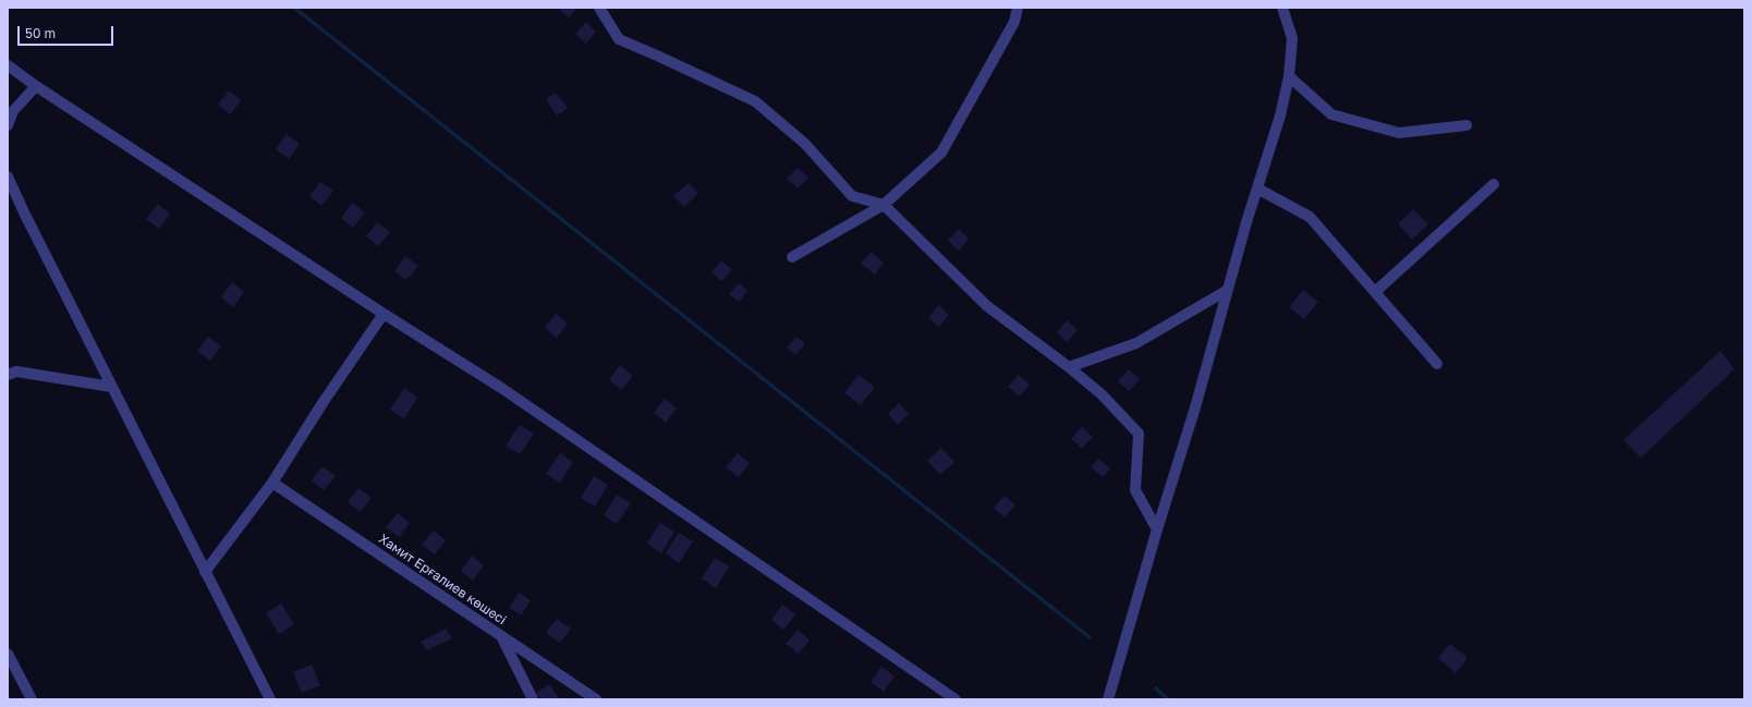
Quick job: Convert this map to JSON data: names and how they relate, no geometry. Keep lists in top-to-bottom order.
{
  "streets": {
    "street": ["Хамит Ерғалиев көшесі"]
  },
  "scale_bar": "50 m"
}
